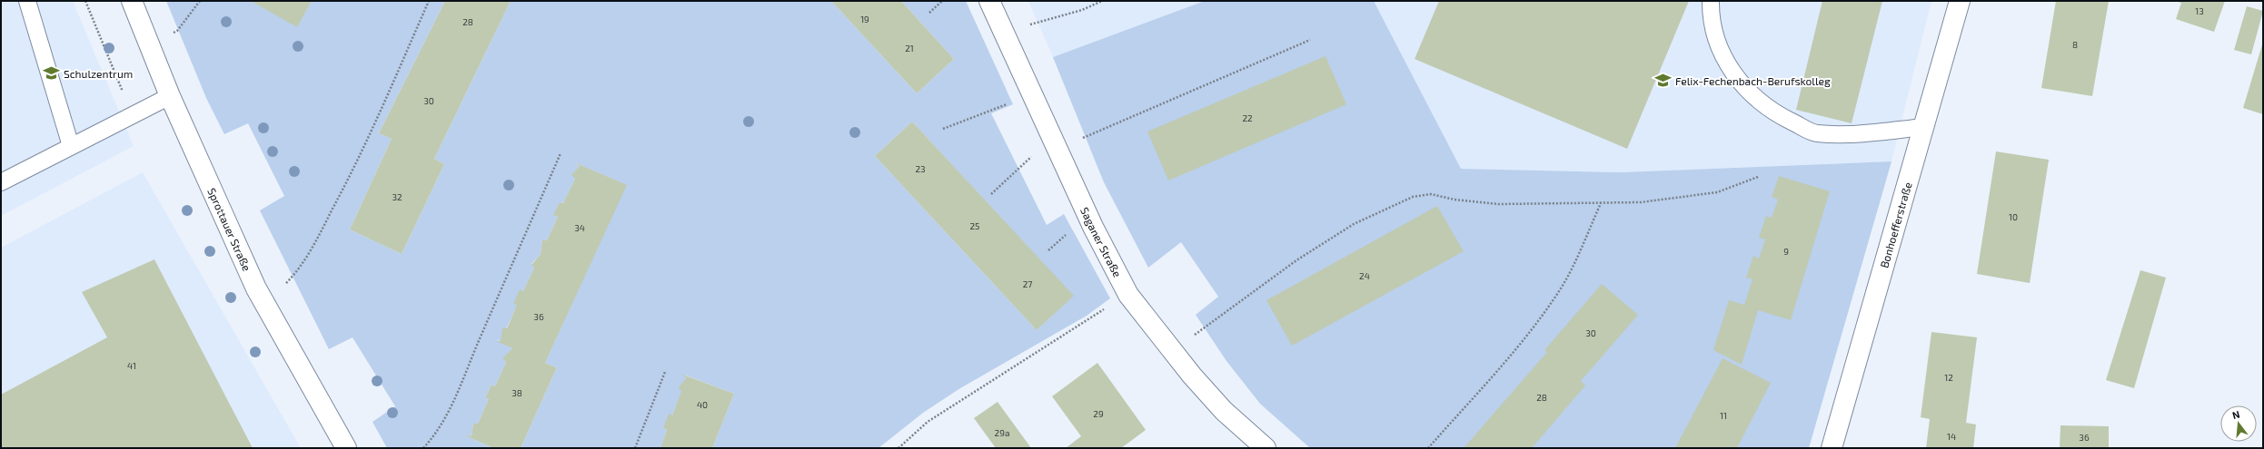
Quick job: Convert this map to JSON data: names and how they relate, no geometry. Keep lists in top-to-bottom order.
{
  "streets": {
    "street": ["Bonhoefferstraße", "Sprottauer Straße", "Saganer Straße"]
  },
  "places": {
    "school or university": ["Schulzentrum", "Felix-Fechenbach-Berufskolleg"]
  },
  "house_numbers": [
    "13",
    "19",
    "28",
    "8",
    "21",
    "30",
    "22",
    "23",
    "32",
    "10",
    "25",
    "34",
    "9",
    "24",
    "27",
    "36",
    "30",
    "41",
    "12",
    "38",
    "28",
    "40",
    "29",
    "11",
    "29a",
    "14",
    "36"
  ],
  "north": "top"
}
